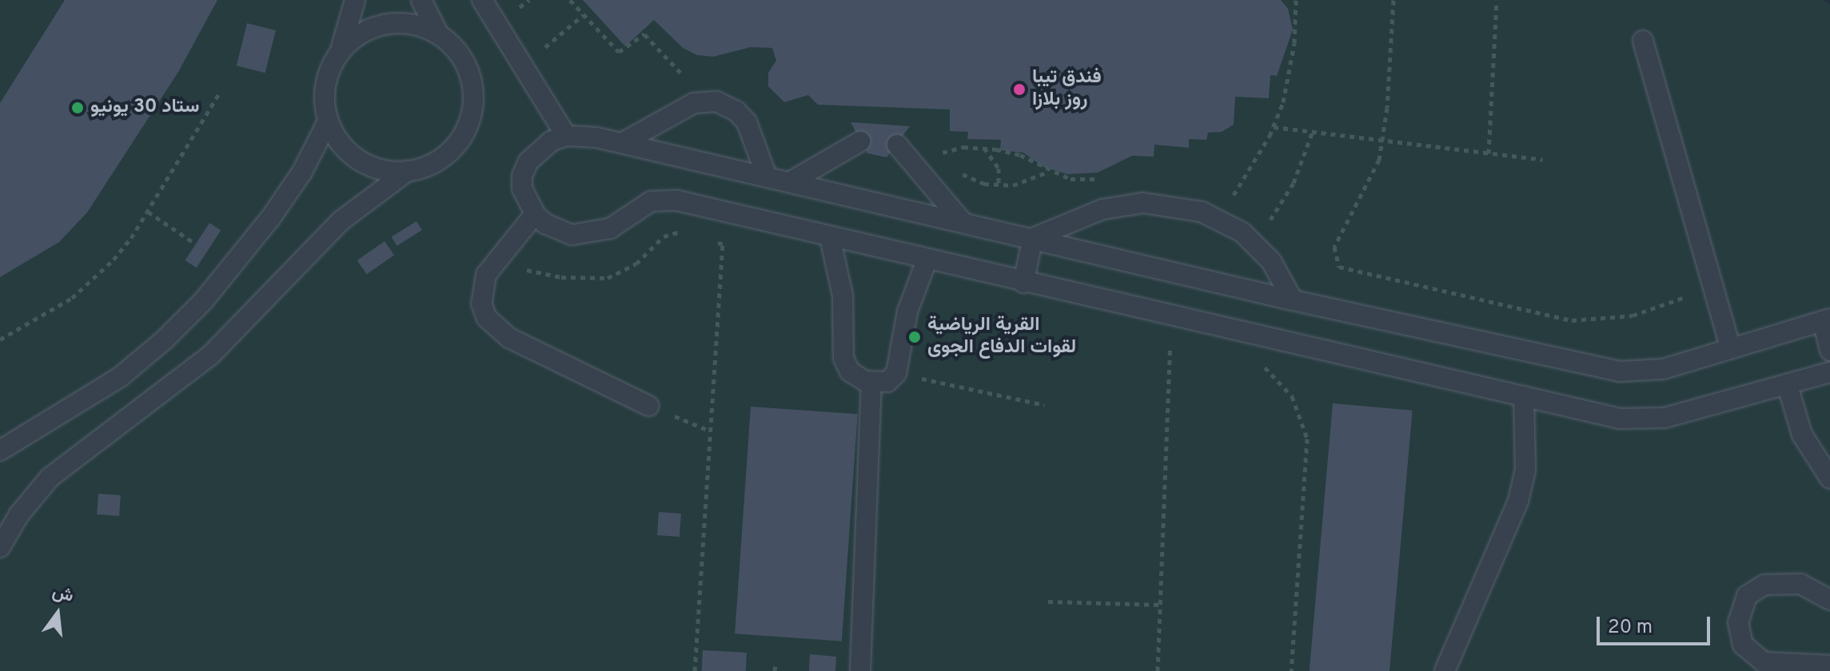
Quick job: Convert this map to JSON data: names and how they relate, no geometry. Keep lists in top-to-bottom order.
{
  "places": ["فندق تيبا روز بلازا", "ستاد 30 يونيو", "القرية الرياضية لقوات الدفاع الجوى"],
  "scale_bar": "20 m",
  "north": "top"
}
